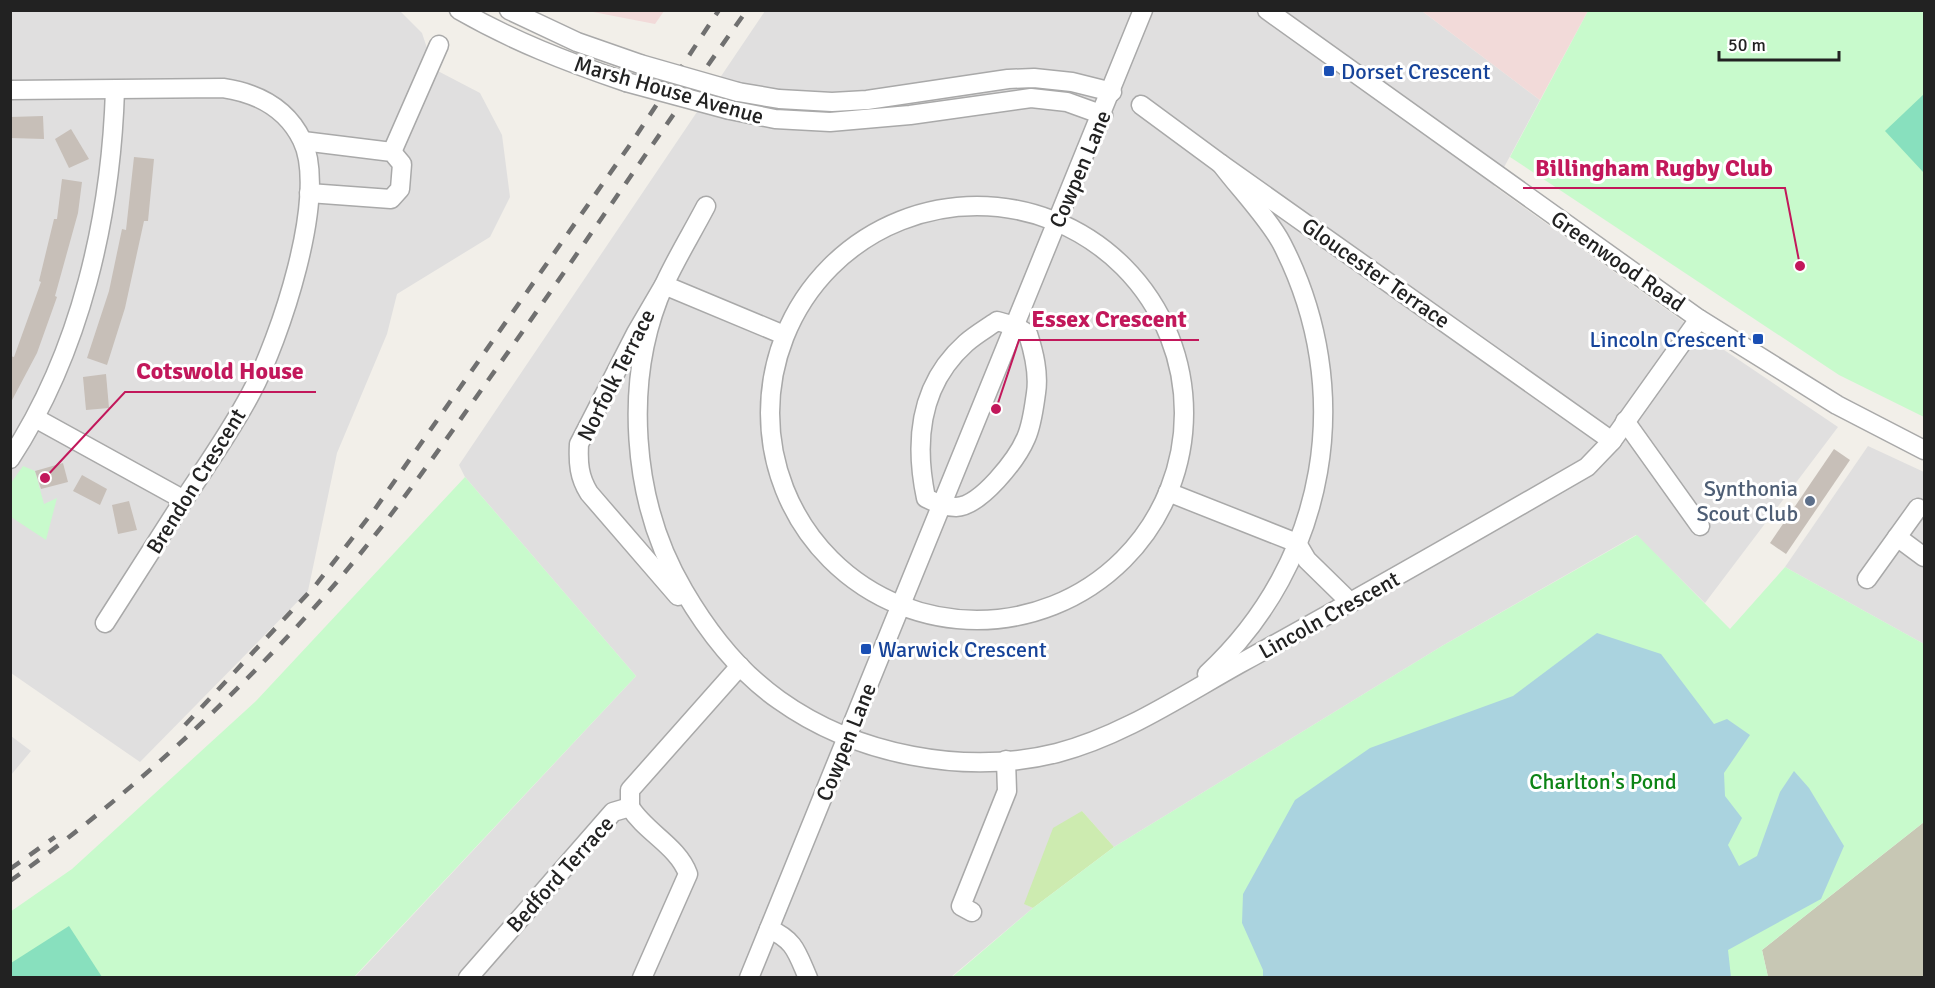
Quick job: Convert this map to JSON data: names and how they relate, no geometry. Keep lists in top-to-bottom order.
{
  "streets": {
    "street": [
      "Marsh House Avenue",
      "Cowpen Lane",
      "Greenwood Road",
      "Gloucester Terrace",
      "Norfolk Terrace",
      "Brendon Crescent",
      "Lincoln Crescent",
      "Bedford Terrace"
    ]
  },
  "crossings": [
    ["Marsh House Avenue", "Cowpen Lane"],
    ["Cowpen Lane", "Lincoln Crescent"],
    ["Greenwood Road", "Lincoln Crescent"],
    ["Gloucester Terrace", "Lincoln Crescent"]
  ],
  "parks": ["Charlton's Pond"],
  "places": {
    "transit": ["Dorset Crescent", "Lincoln Crescent", "Warwick Crescent"],
    "other": [
      "Billingham Rugby Club",
      "Essex Crescent",
      "Cotswold House",
      "Synthonia Scout Club"
    ]
  },
  "scale_bar": "50 m"
}
